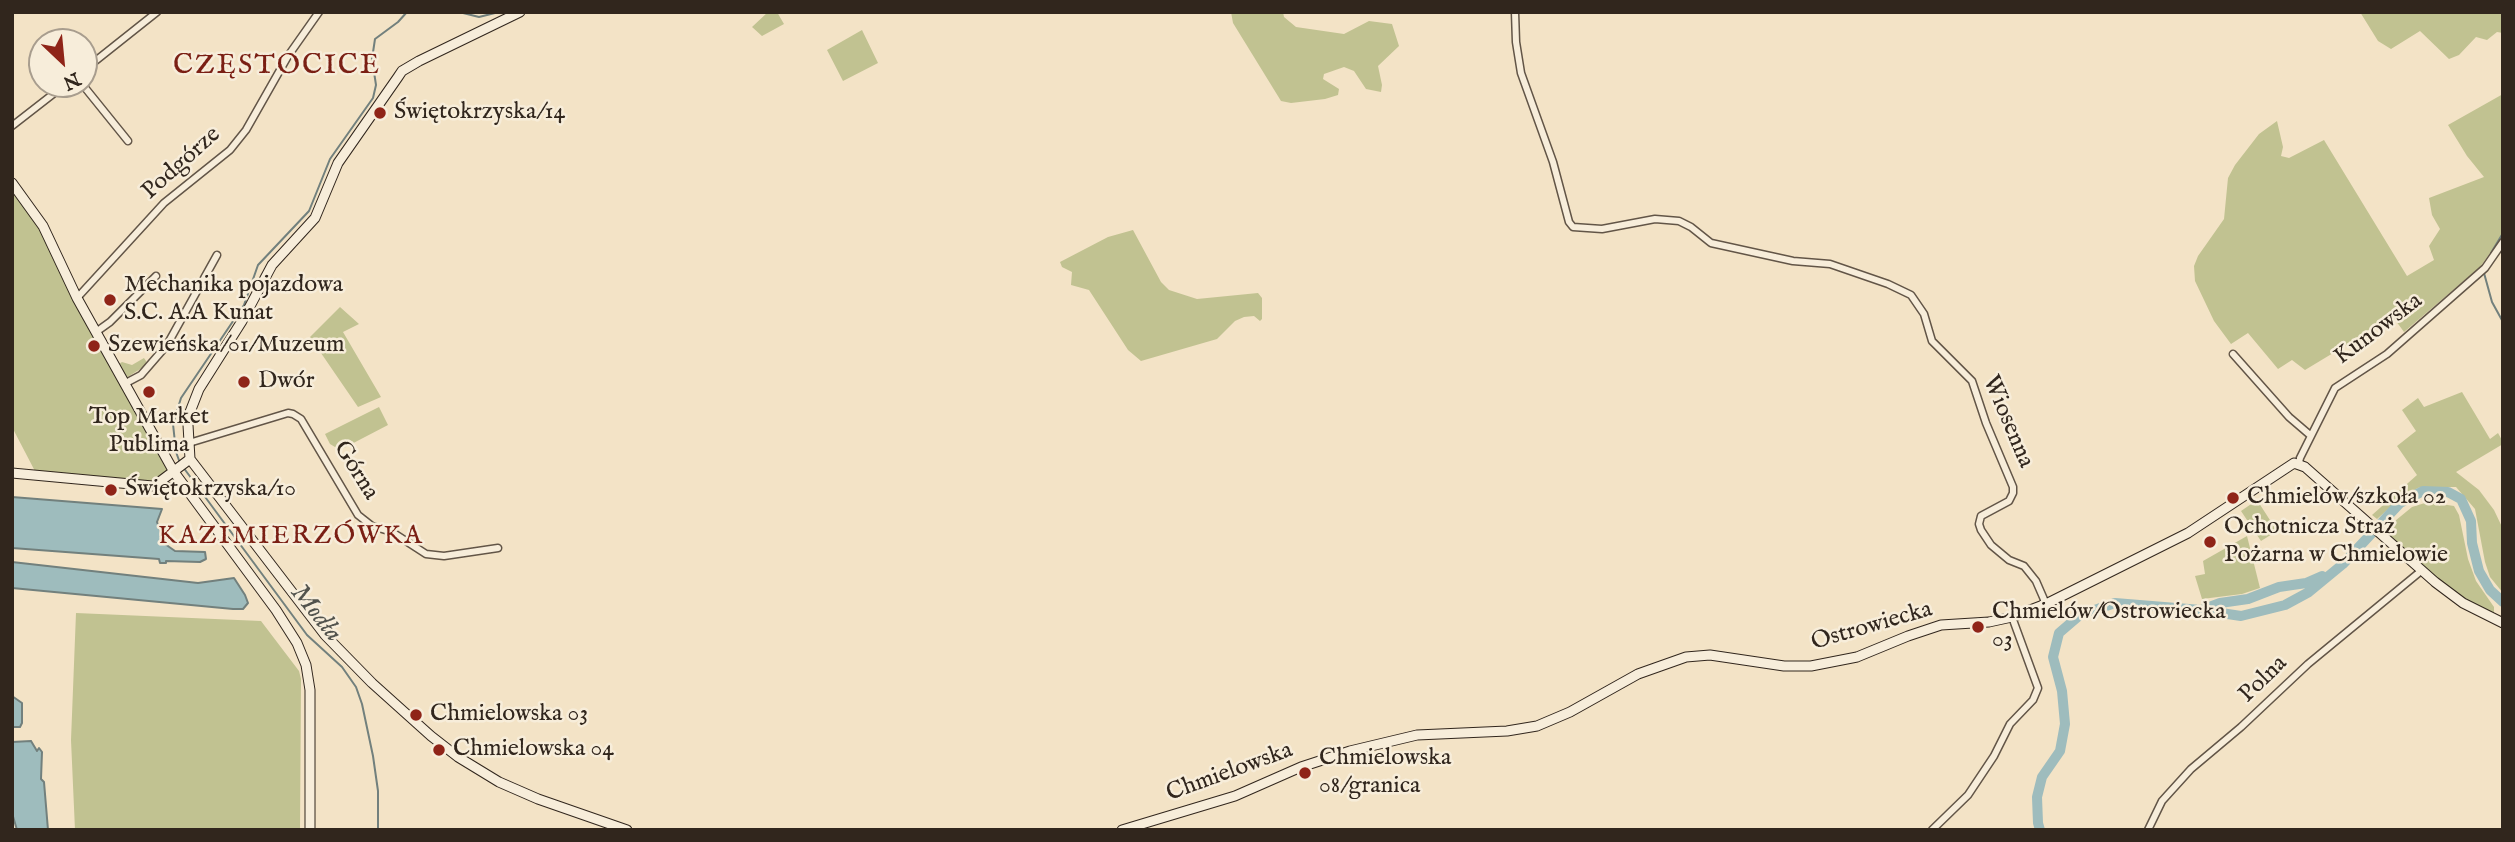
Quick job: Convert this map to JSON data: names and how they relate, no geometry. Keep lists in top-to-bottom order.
{
  "streets": {
    "street": [
      "Podgórze",
      "Kunowska",
      "Wiosenna",
      "Górna",
      "Ostrowiecka",
      "Polna",
      "Chmielowska"
    ]
  },
  "crossings": [
    ["Kunowska", "Ostrowiecka"],
    ["Wiosenna", "Ostrowiecka"],
    ["Ostrowiecka", "Chmielowska"]
  ],
  "districts": ["CZĘSTOCICE", "KAZIMIERZÓWKA"],
  "water": ["Modła"],
  "places": [
    "Świętokrzyska/14",
    "Mechanika pojazdowa S.C. A.A Kunat",
    "Szewieńska/01/Muzeum",
    "Dwór",
    "Top Market Publima",
    "Świętokrzyska/10",
    "Chmielów/szkoła 02",
    "Ochotnicza Straż Pożarna w Chmielowie",
    "Chmielów/Ostrowiecka 03",
    "Chmielowska 03",
    "Chmielowska 04",
    "Chmielowska 08/granica"
  ],
  "north": "bottom right"
}
